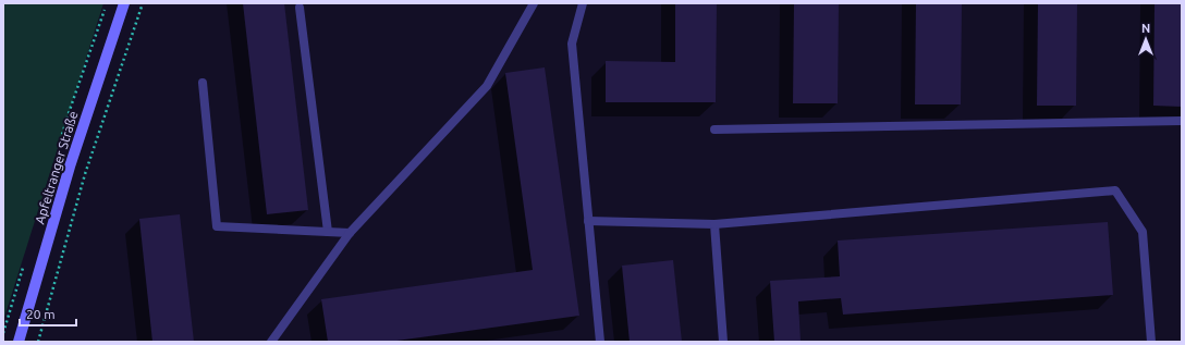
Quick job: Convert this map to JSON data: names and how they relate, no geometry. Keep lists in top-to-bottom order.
{
  "streets": {
    "street": ["Apfeltranger Straße"]
  },
  "scale_bar": "20 m",
  "north": "top"
}
